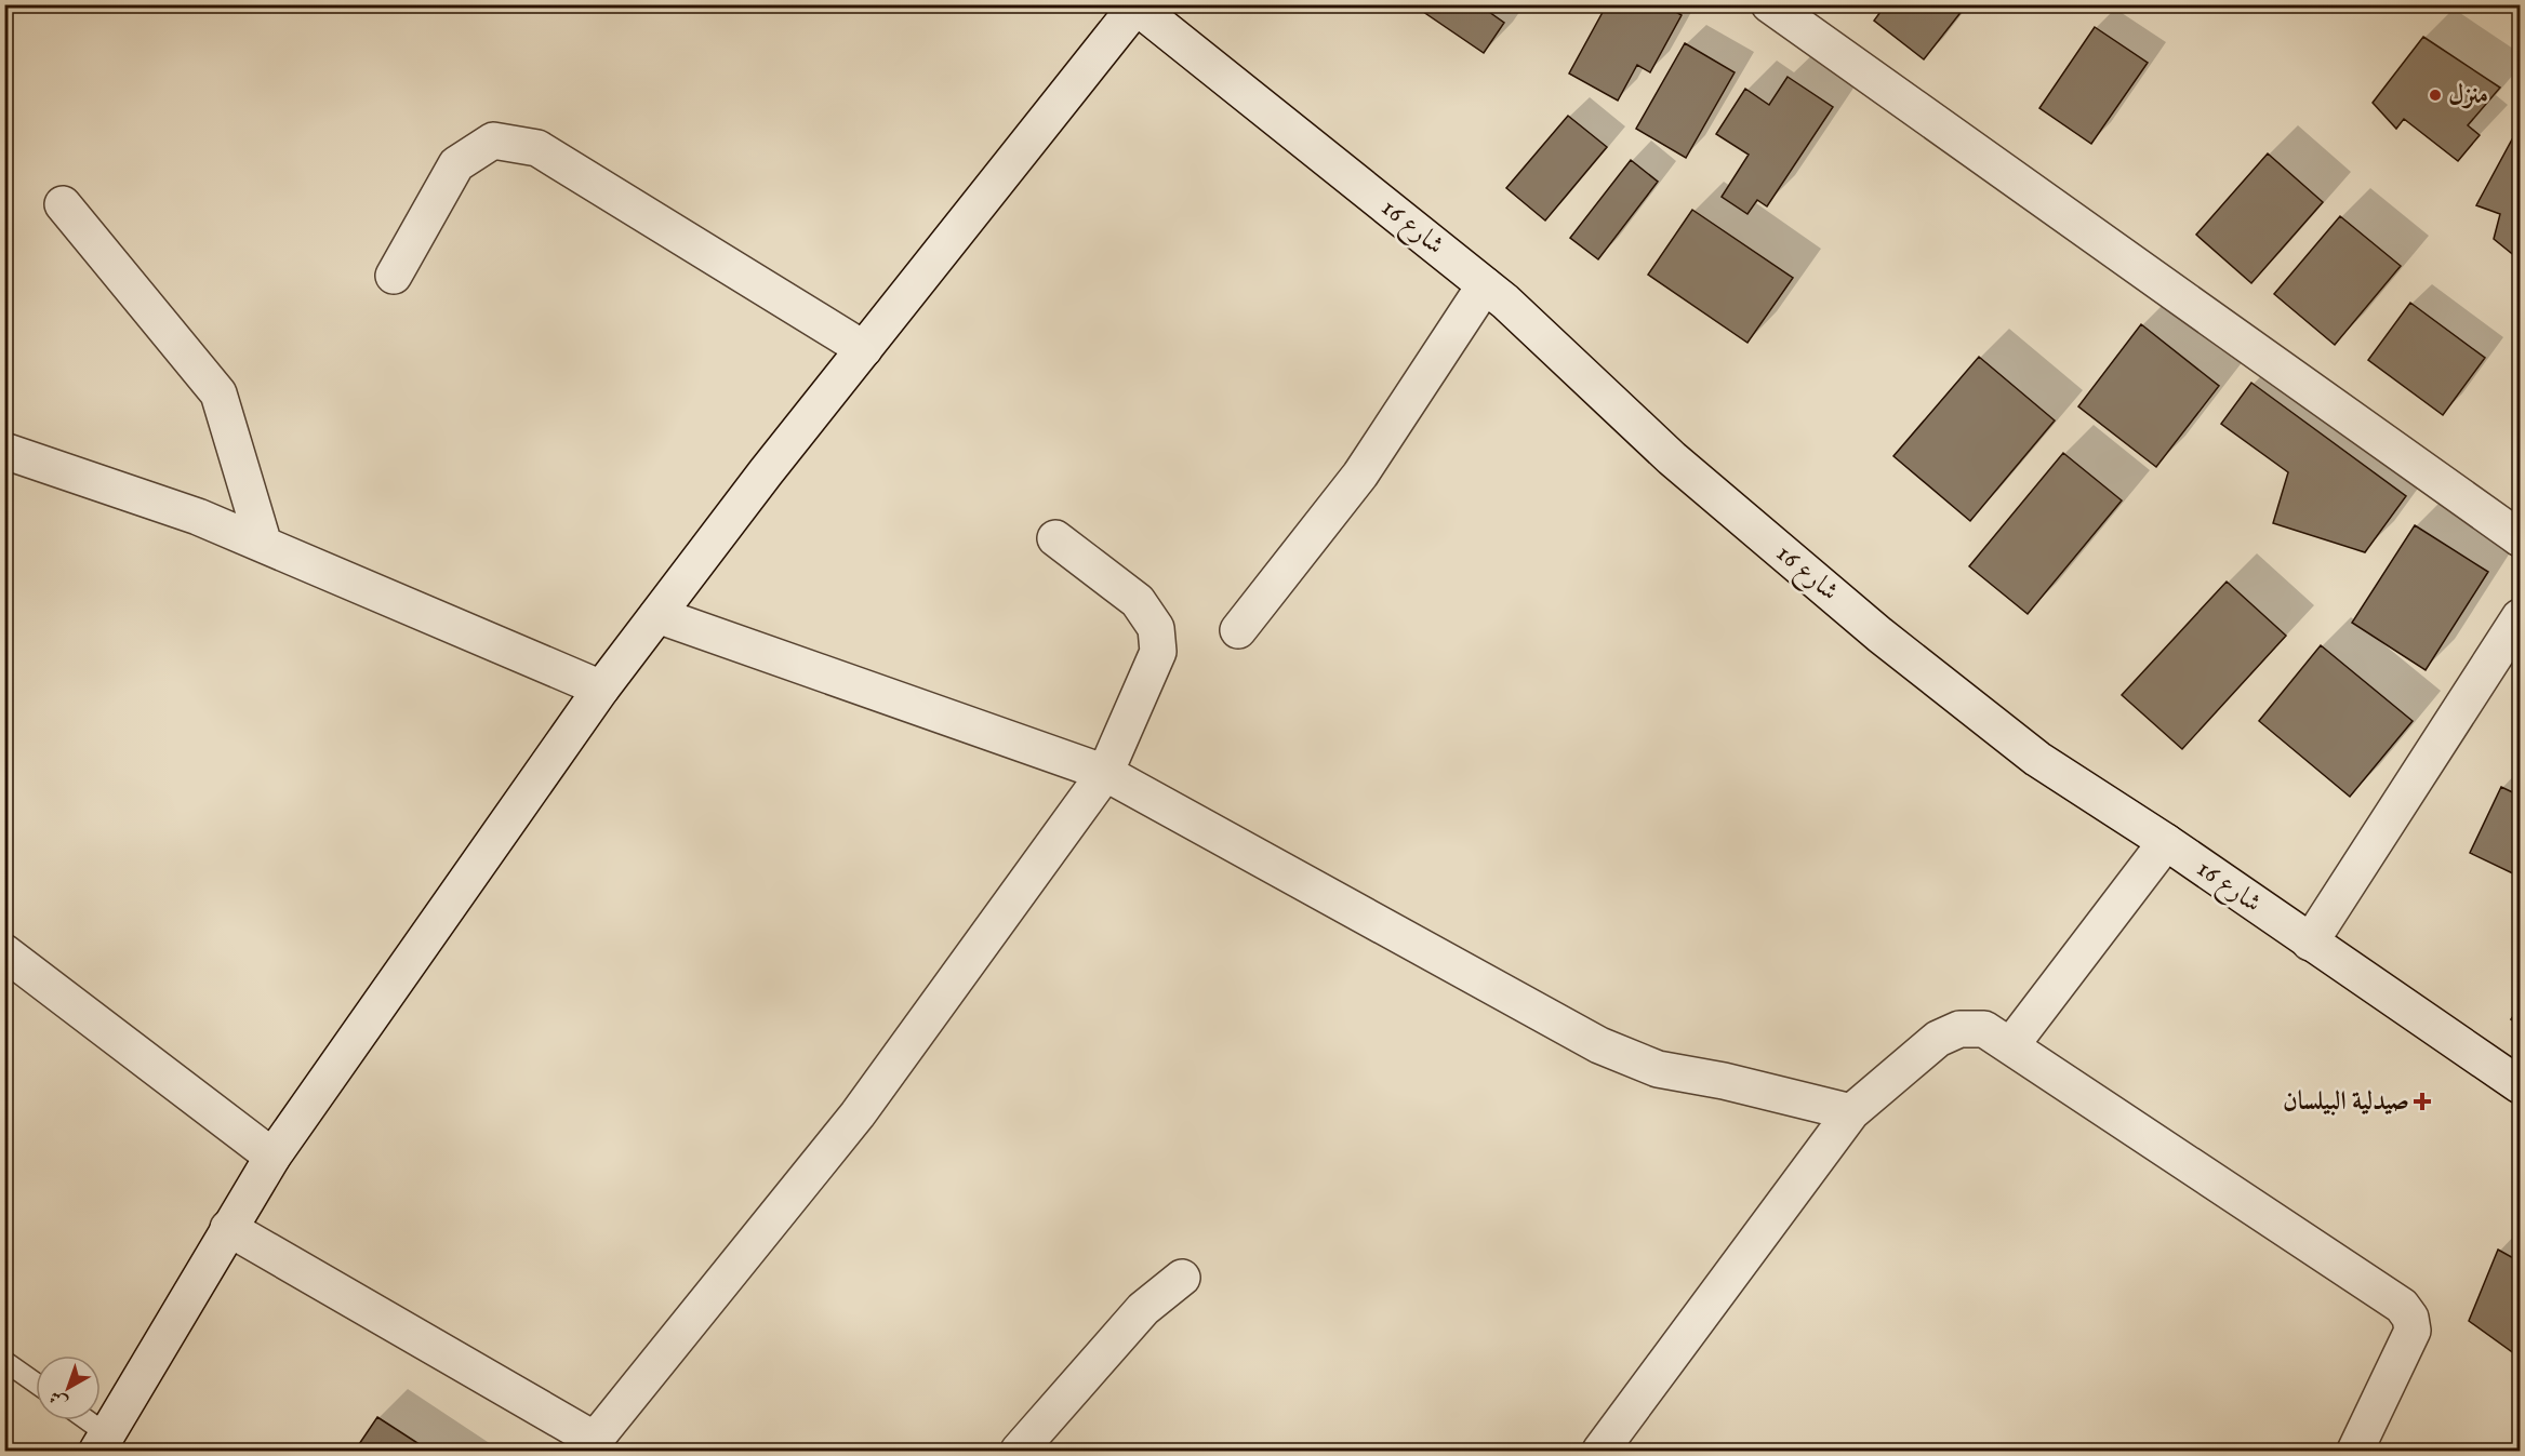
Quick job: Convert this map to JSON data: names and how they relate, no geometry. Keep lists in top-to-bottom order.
{
  "streets": {
    "street": ["شارع 16"]
  },
  "places": {
    "other": ["منزل"],
    "health": ["صيدلية البيلسان"]
  },
  "north": "bottom left"
}
